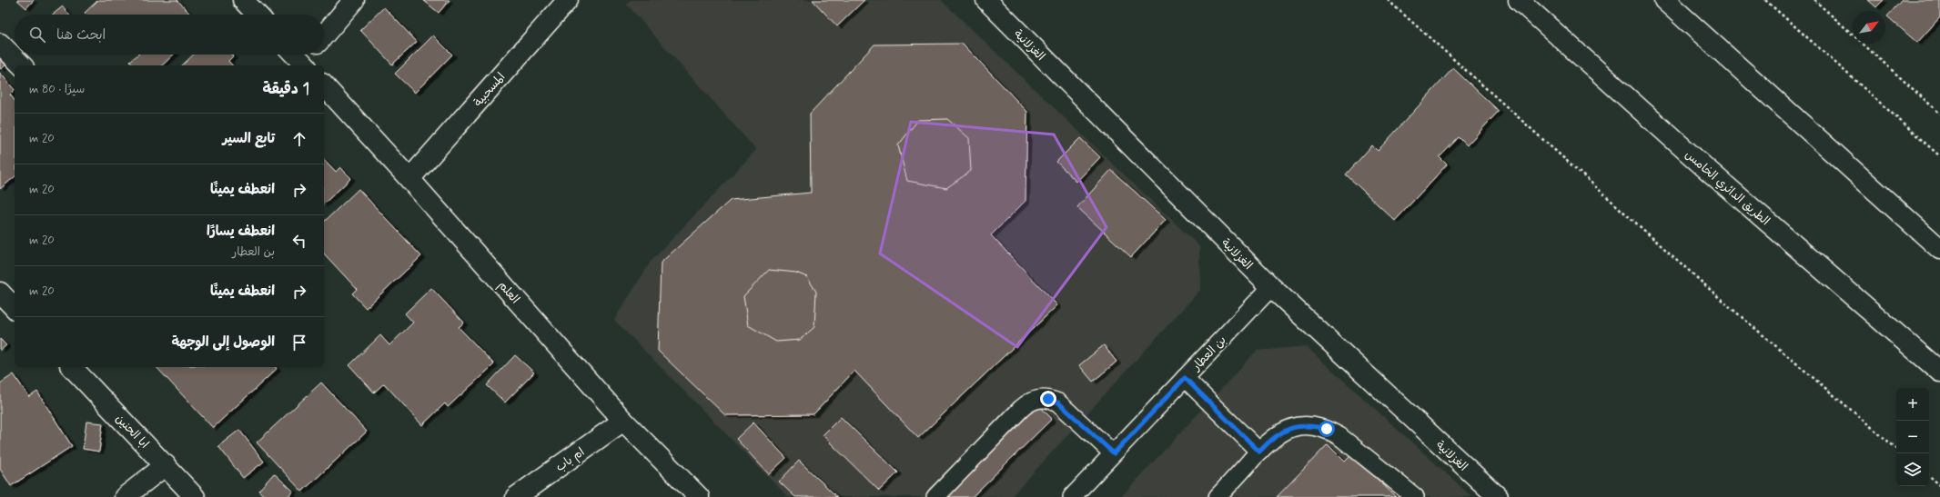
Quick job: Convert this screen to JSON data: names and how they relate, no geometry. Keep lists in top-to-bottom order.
{
  "streets": {
    "street": [
      "الغزلانية",
      "المسحبية",
      "الطريق الدائري الخامس",
      "العلم",
      "ابا الحنين",
      "ام باب"
    ],
    "lane": ["بن العطار"]
  },
  "crossings": [
    ["الغزلانية", "بن العطار"],
    ["المسحبية", "العلم"],
    ["العلم", "ام باب"]
  ],
  "north": "top right",
  "page": {
    "search": "ابحث هنا",
    "heading": ["1 دقيقة", "سيرًا · 80 m"],
    "list": [
      ["تابع السير", "20 m"],
      ["انعطف يمينًا", "20 m"],
      ["انعطف يسارًا", "بن العطار", "20 m"],
      ["انعطف يمينًا", "20 m"],
      "الوصول إلى الوجهة"
    ],
    "map_buttons": ["+", "−"]
  }
}
